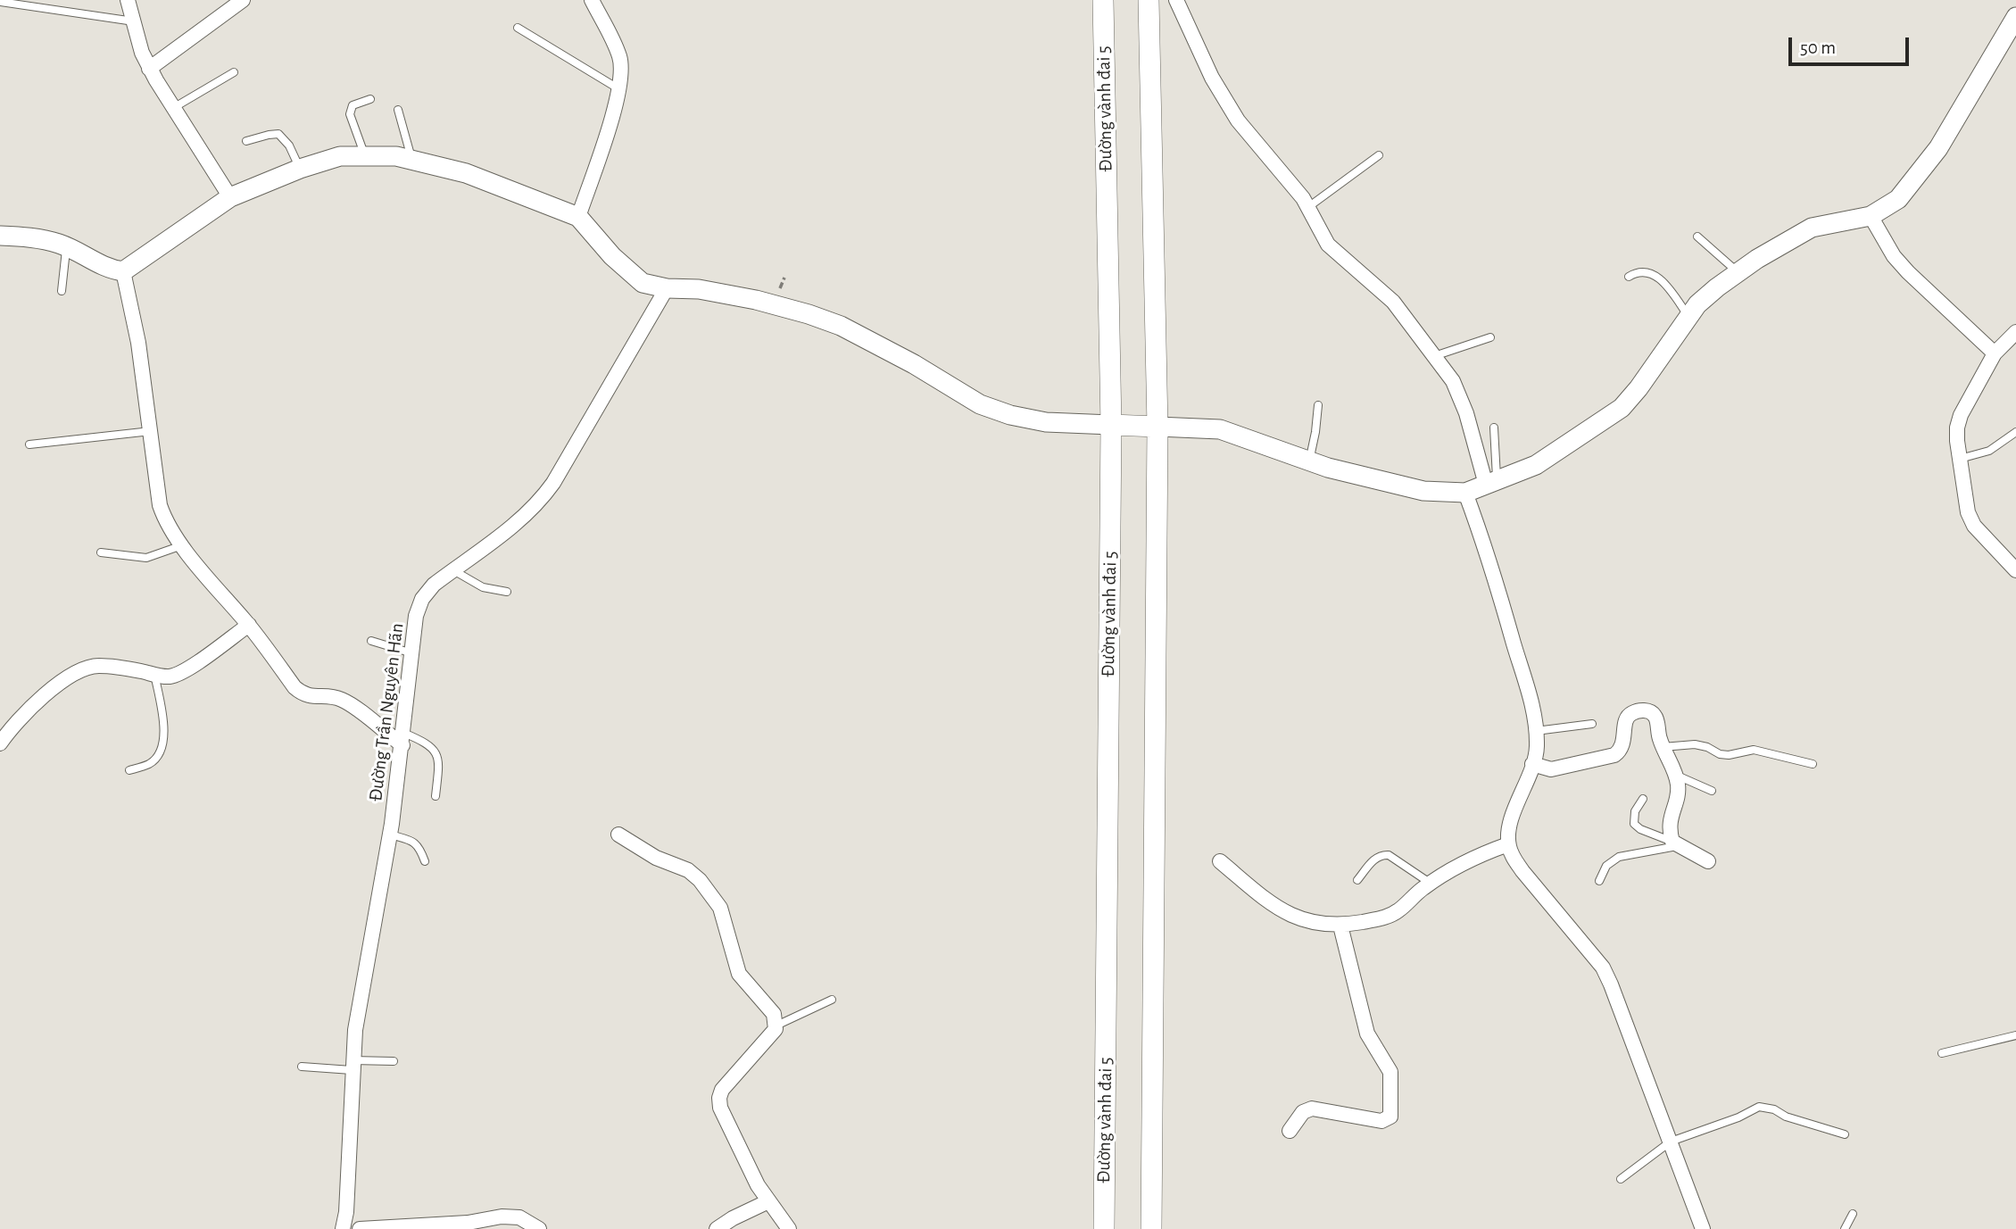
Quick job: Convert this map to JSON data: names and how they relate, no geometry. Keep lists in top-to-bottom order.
{
  "streets": {
    "main road": ["Đường vành đai 5"],
    "street": ["Đường Trần Nguyên Hãn"]
  },
  "scale_bar": "50 m"
}
